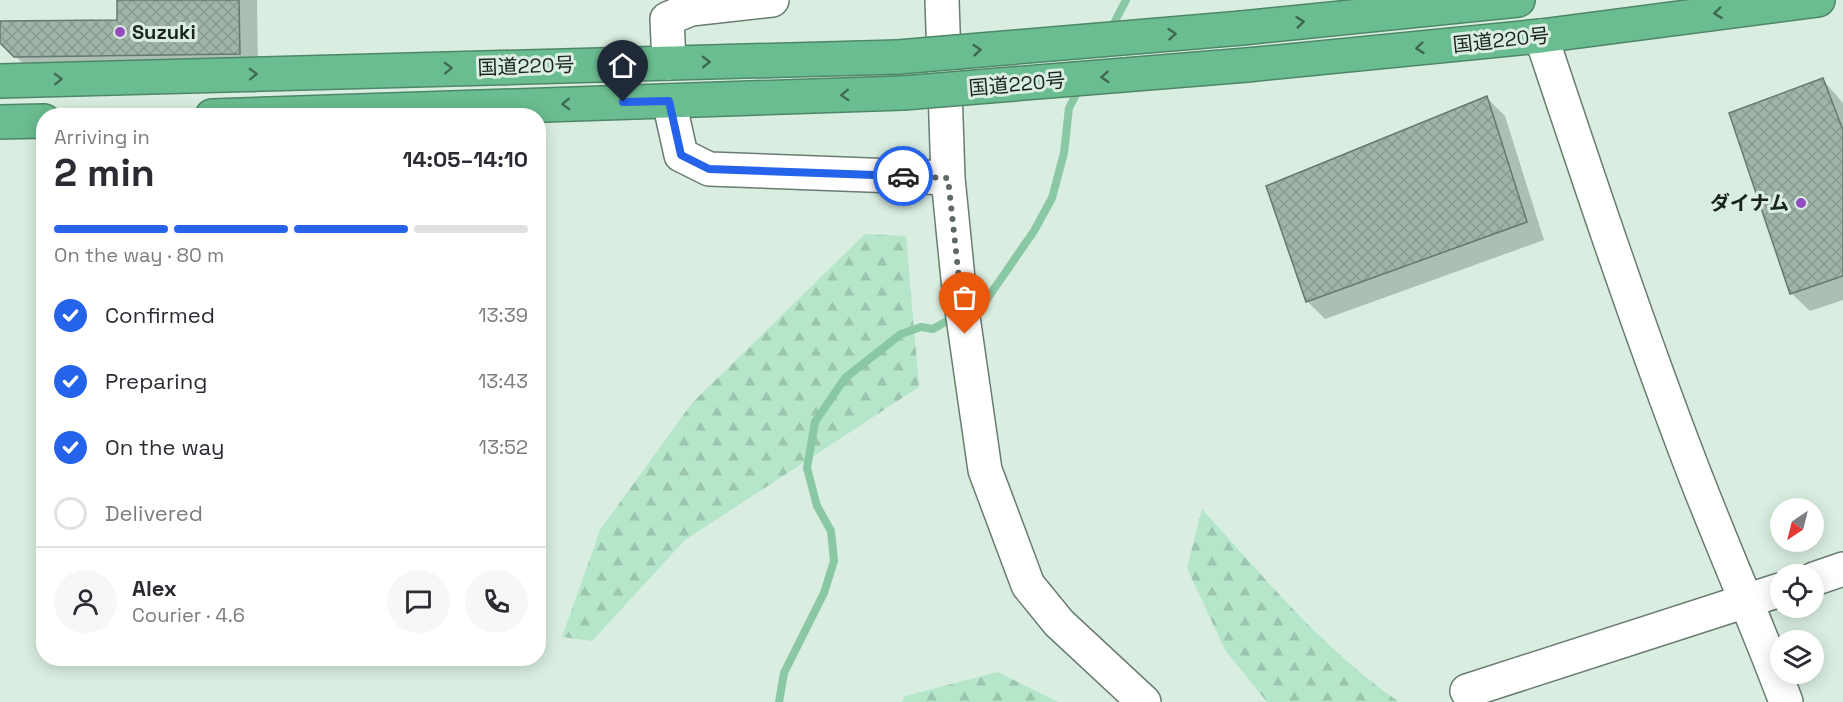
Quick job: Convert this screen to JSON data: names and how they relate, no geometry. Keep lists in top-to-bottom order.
{
  "streets": {
    "highway": ["国道220号"]
  },
  "places": ["Suzuki", "ダイナム"],
  "north": "bottom left",
  "page": {
    "heading": ["2 min", "Arriving in", "14:05–14:10"],
    "panel": ["Alex", "Courier · 4.6"],
    "bar": "On the way · 80 m",
    "list": [
      ["Confirmed", "13:39"],
      ["Preparing", "13:43"],
      ["On the way", "13:52"],
      "Delivered"
    ]
  }
}
